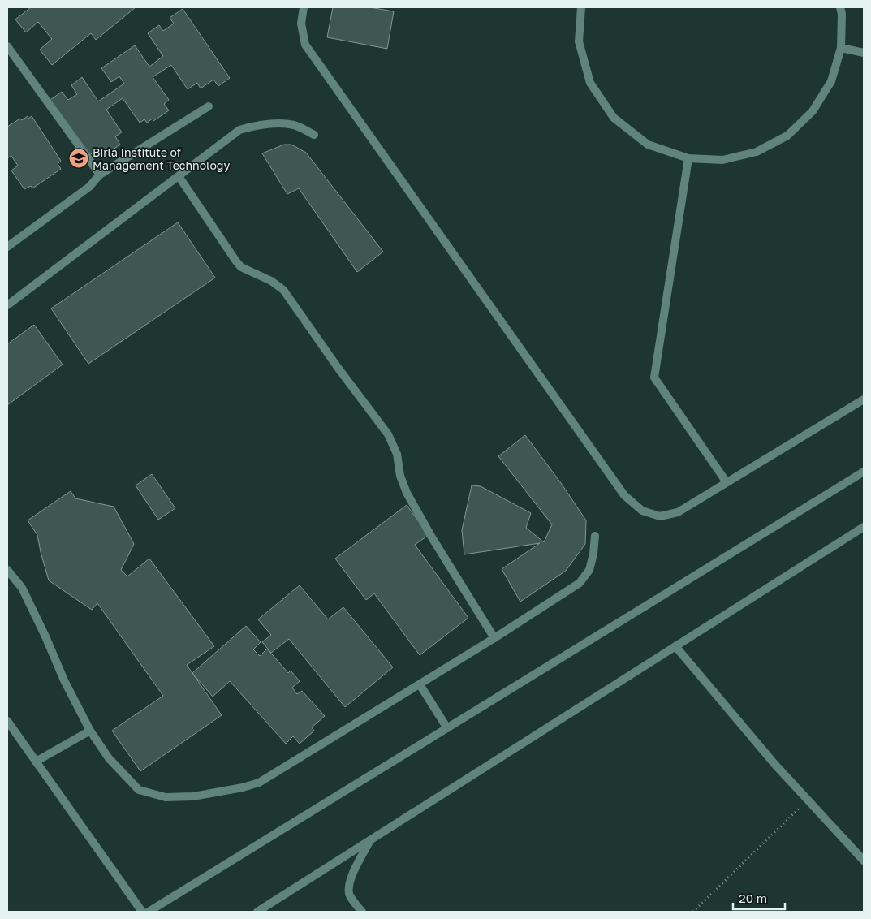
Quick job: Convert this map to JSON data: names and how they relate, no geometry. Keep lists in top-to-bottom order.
{
  "places": {
    "school or university": ["Birla Institute of Management Technology"]
  },
  "scale_bar": "20 m"
}
